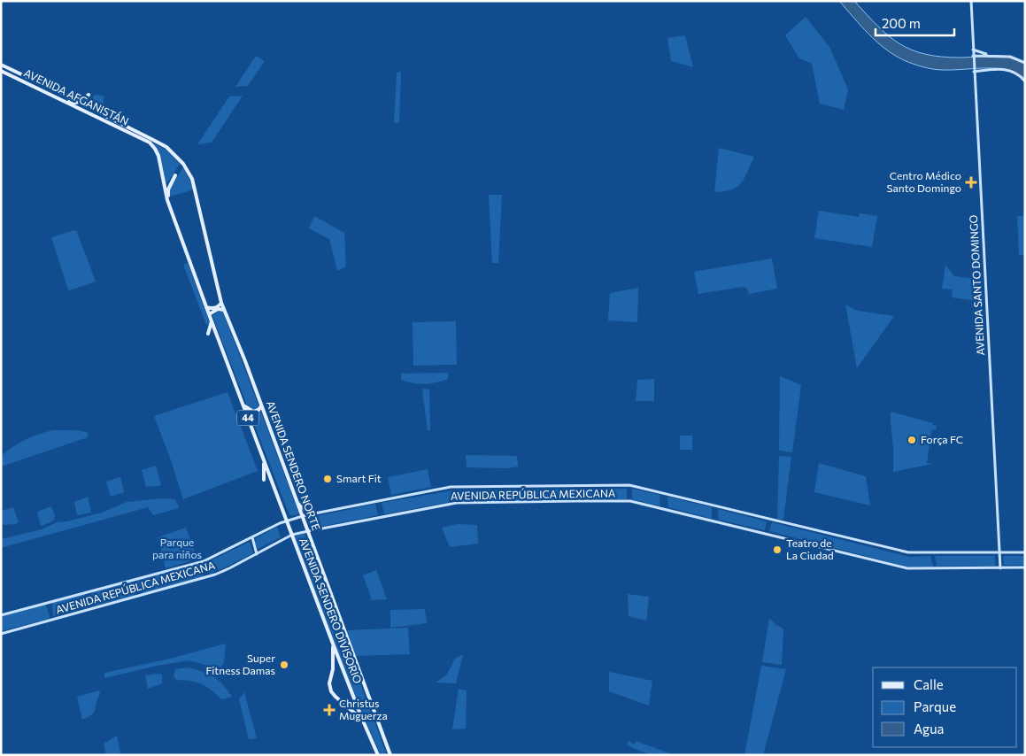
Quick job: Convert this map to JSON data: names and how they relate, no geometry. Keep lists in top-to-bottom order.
{
  "streets": {
    "main road": [
      "AVENIDA AFGANISTÁN",
      "AVENIDA SANTO DOMINGO",
      "44",
      "AVENIDA SENDERO NORTE",
      "AVENIDA REPÚBLICA MEXICANA",
      "AVENIDA SENDERO DIVISORIO"
    ]
  },
  "crossings": [
    ["AVENIDA AFGANISTÁN", "44"],
    ["AVENIDA AFGANISTÁN", "AVENIDA SENDERO NORTE"],
    ["AVENIDA SANTO DOMINGO", "AVENIDA REPÚBLICA MEXICANA"],
    ["44", "AVENIDA SENDERO NORTE"],
    ["44", "AVENIDA REPÚBLICA MEXICANA"],
    ["44", "AVENIDA SENDERO DIVISORIO"],
    ["AVENIDA SENDERO NORTE", "AVENIDA REPÚBLICA MEXICANA"],
    ["AVENIDA REPÚBLICA MEXICANA", "AVENIDA SENDERO DIVISORIO"]
  ],
  "parks": ["Parque para niños"],
  "places": {
    "health": ["Centro Médico Santo Domingo", "Christus Muguerza"],
    "other": [
      "Força FC",
      "Smart Fit",
      "Teatro de La Ciudad",
      "Super Fitness Damas"
    ]
  },
  "legend": ["Calle", "Parque", "Agua"],
  "scale_bar": "200 m"
}
